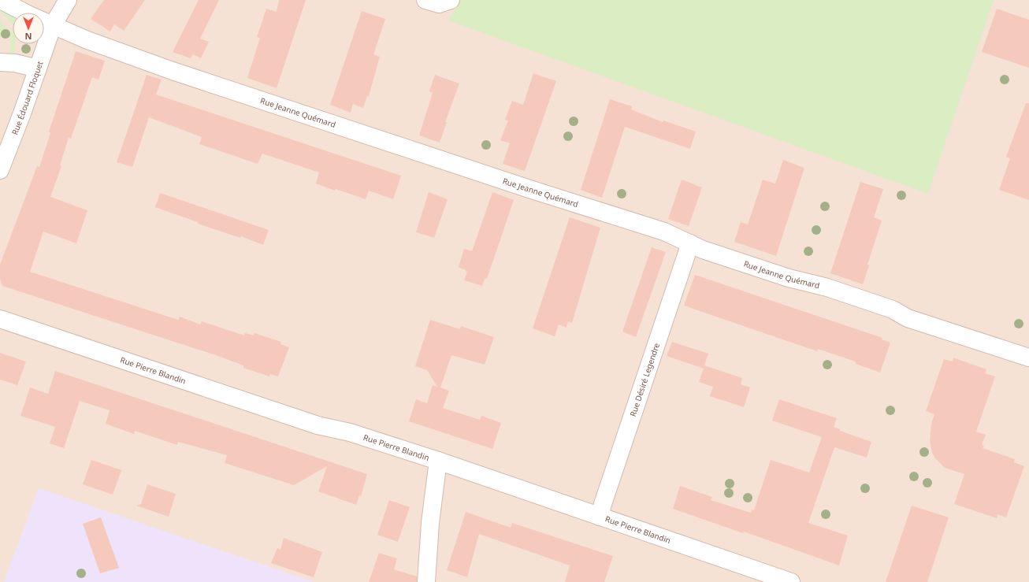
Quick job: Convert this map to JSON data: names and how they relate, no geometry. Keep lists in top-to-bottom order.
{
  "streets": {
    "street": [
      "Rue Édouard Floquet",
      "Rue Jeanne Quémard",
      "Rue Pierre Blandin",
      "Rue Désiré Legendre"
    ]
  },
  "crossings": [
    ["Rue Édouard Floquet", "Rue Jeanne Quémard"],
    ["Rue Jeanne Quémard", "Rue Désiré Legendre"],
    ["Rue Pierre Blandin", "Rue Désiré Legendre"]
  ],
  "north": "bottom"
}
